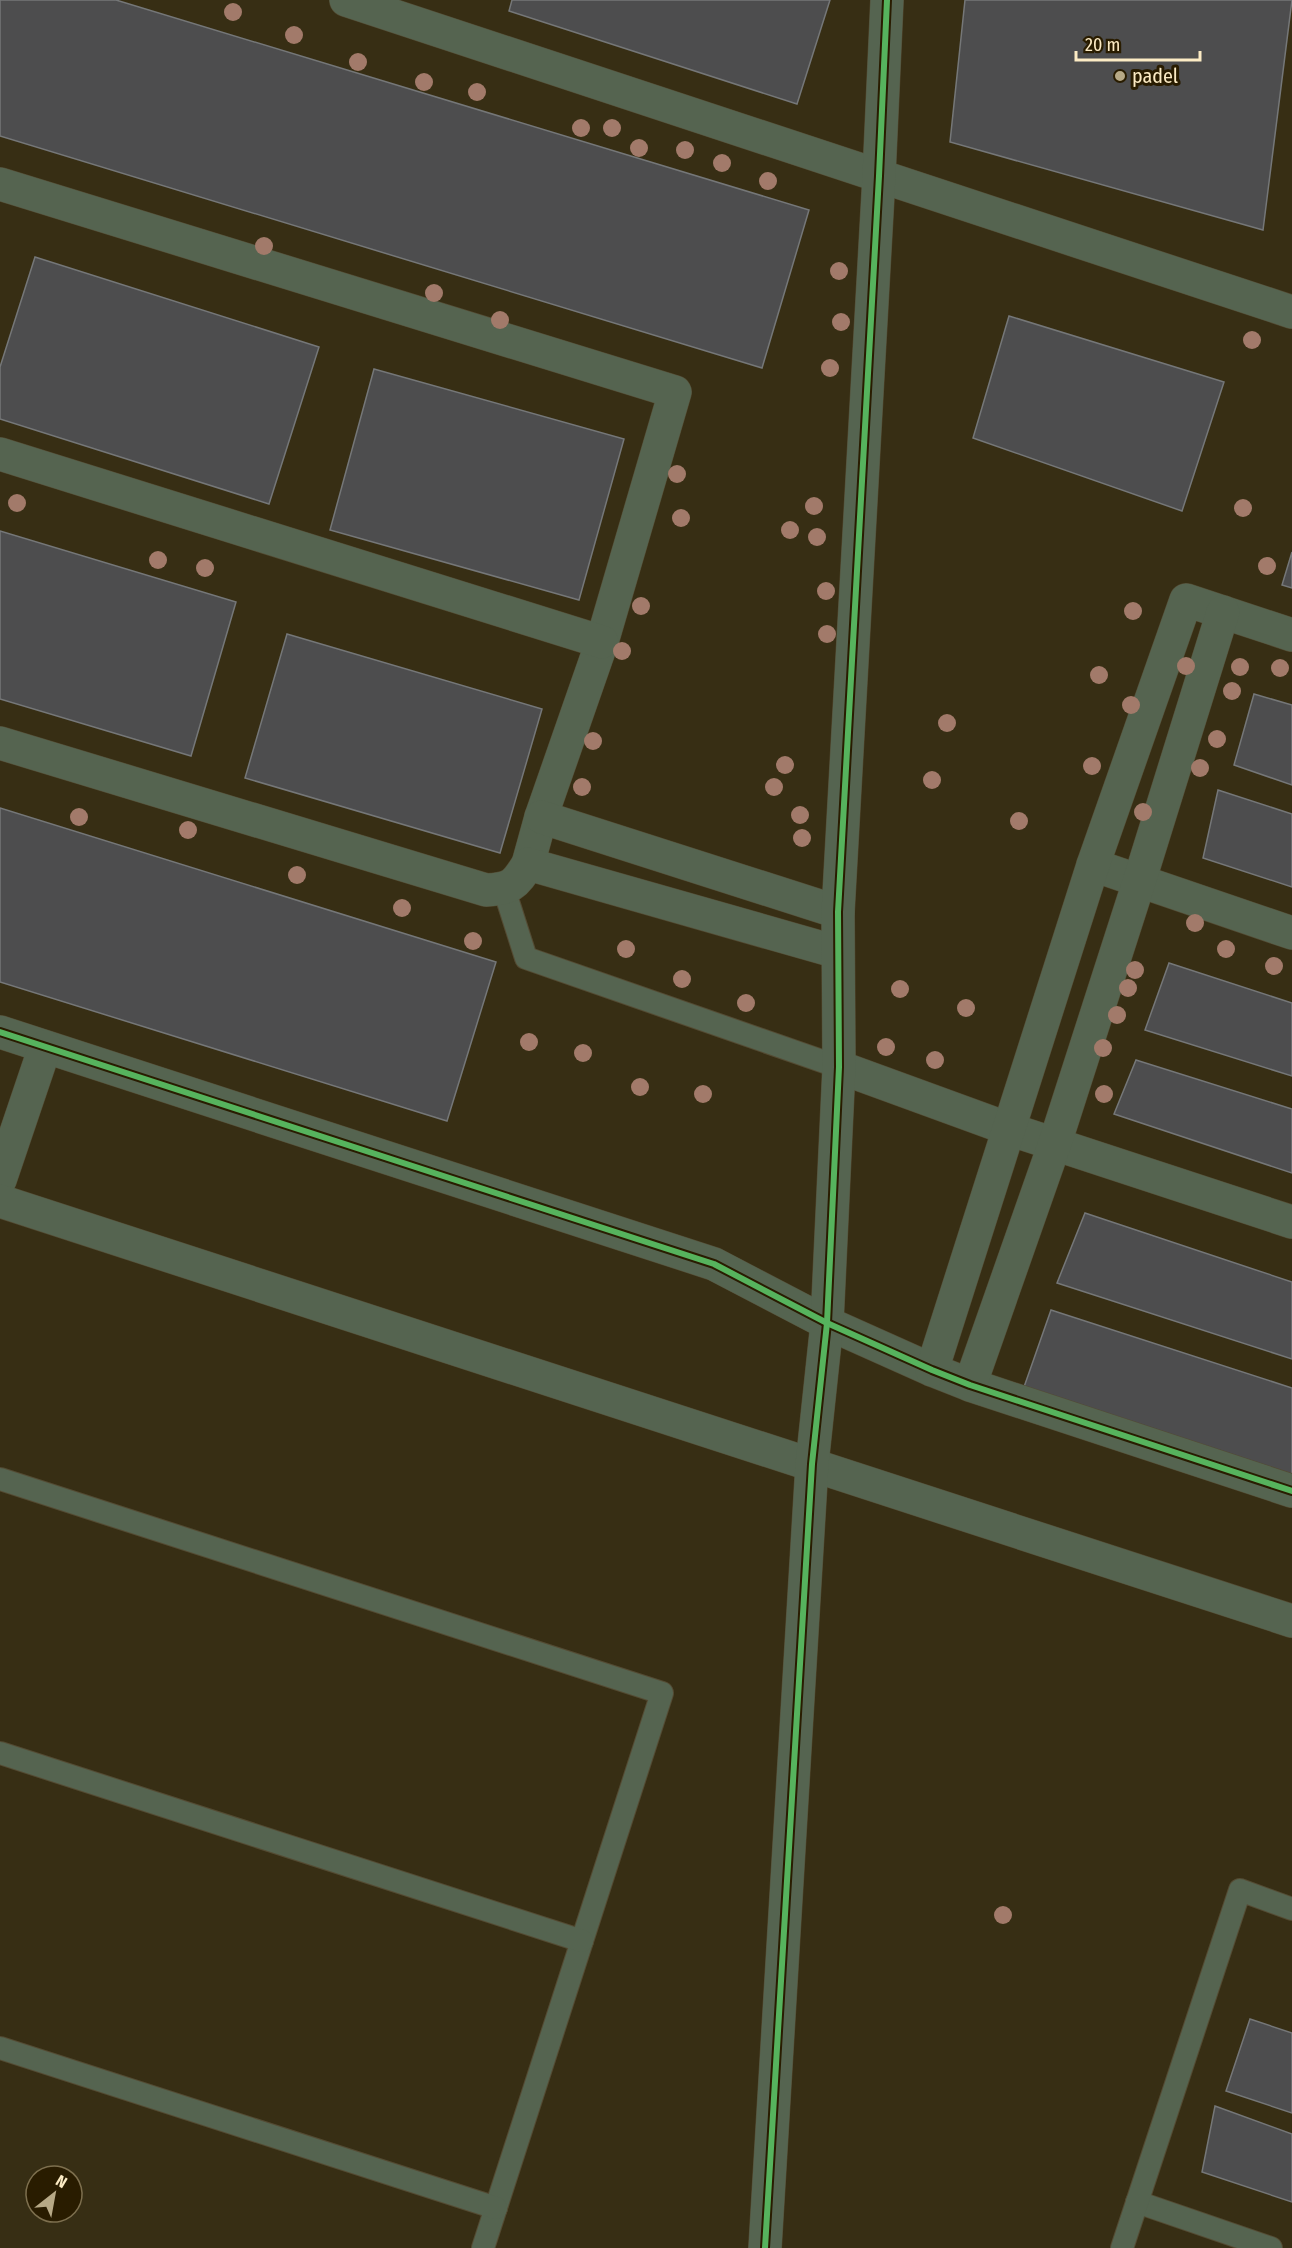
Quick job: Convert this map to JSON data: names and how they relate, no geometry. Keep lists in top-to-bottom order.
{
  "places": ["padel"],
  "scale_bar": "20 m",
  "north": "top right"
}
